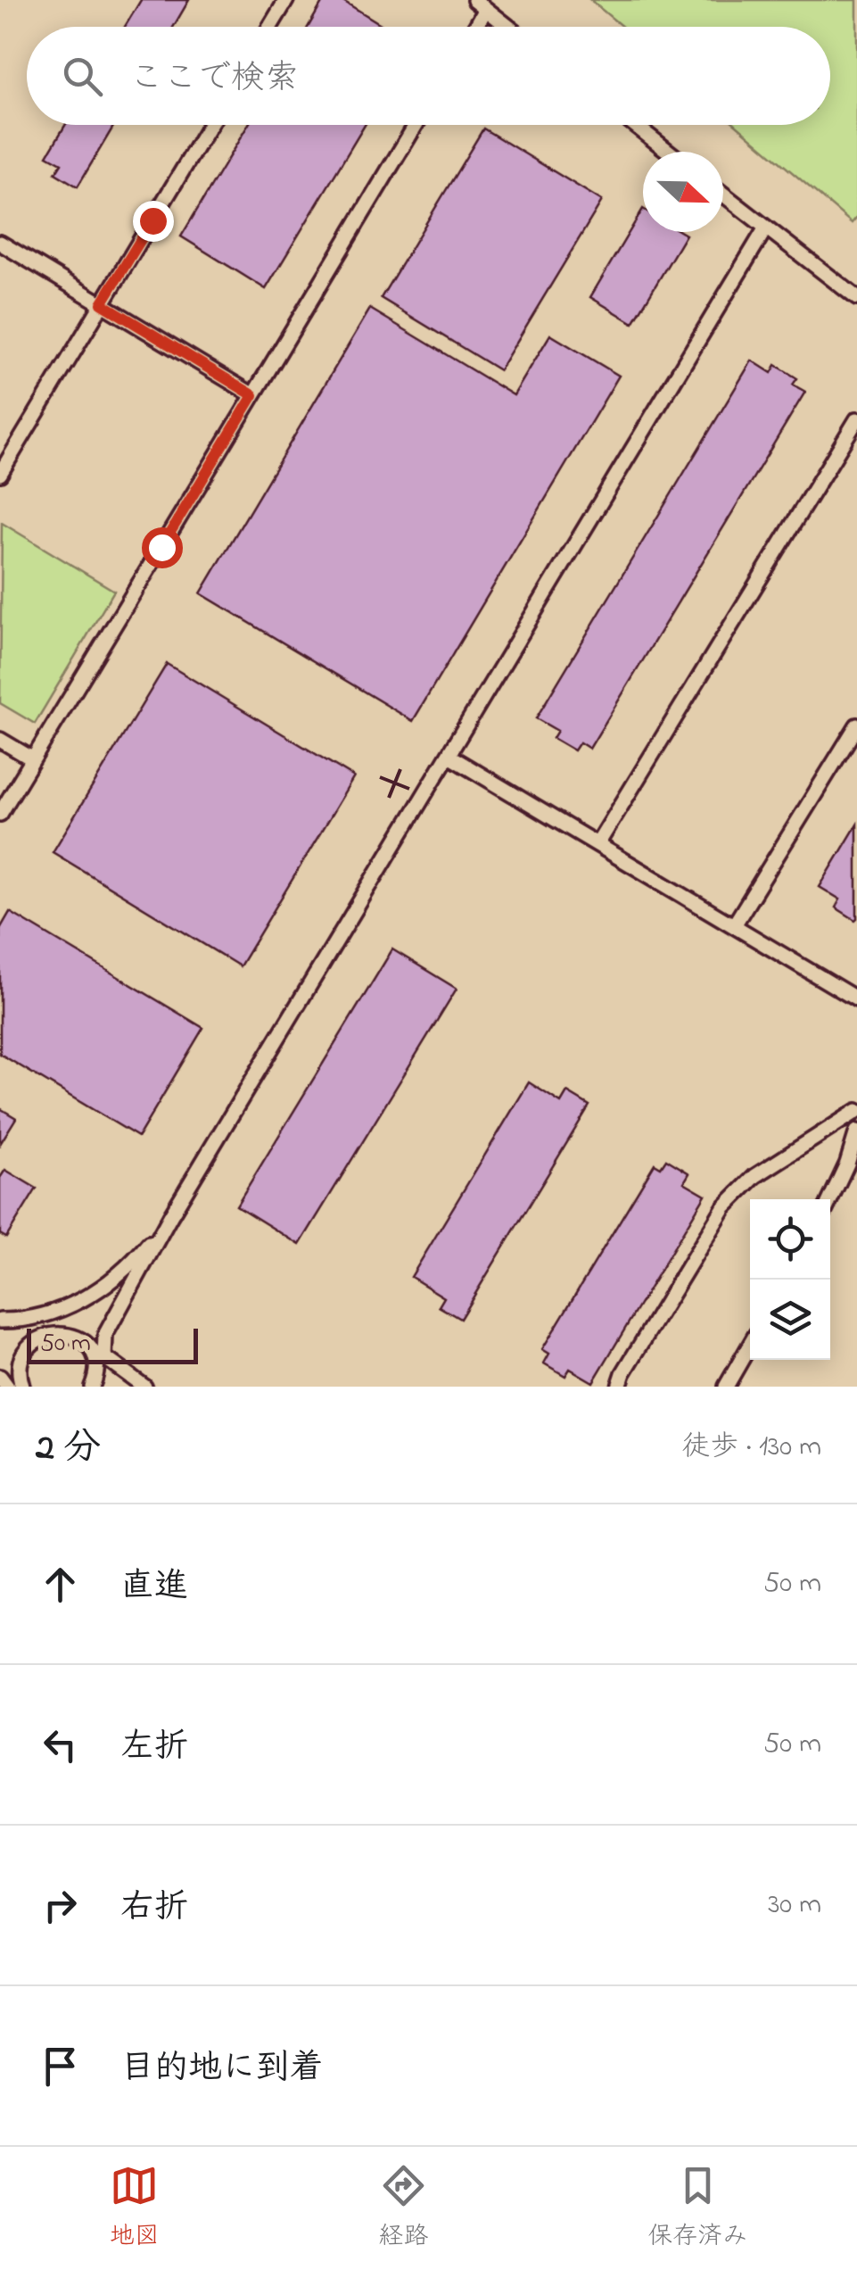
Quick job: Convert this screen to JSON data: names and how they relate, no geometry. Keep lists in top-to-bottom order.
{
  "scale_bar": "50 m",
  "north": "right",
  "page": {
    "search": "ここで検索",
    "scale": "50 m",
    "heading": ["2 分", "徒歩 · 130 m"],
    "list": [
      ["直進", "50 m"],
      ["左折", "50 m"],
      ["右折", "30 m"],
      "目的地に到着"
    ],
    "nav": ["地図", "経路", "保存済み"]
  }
}
